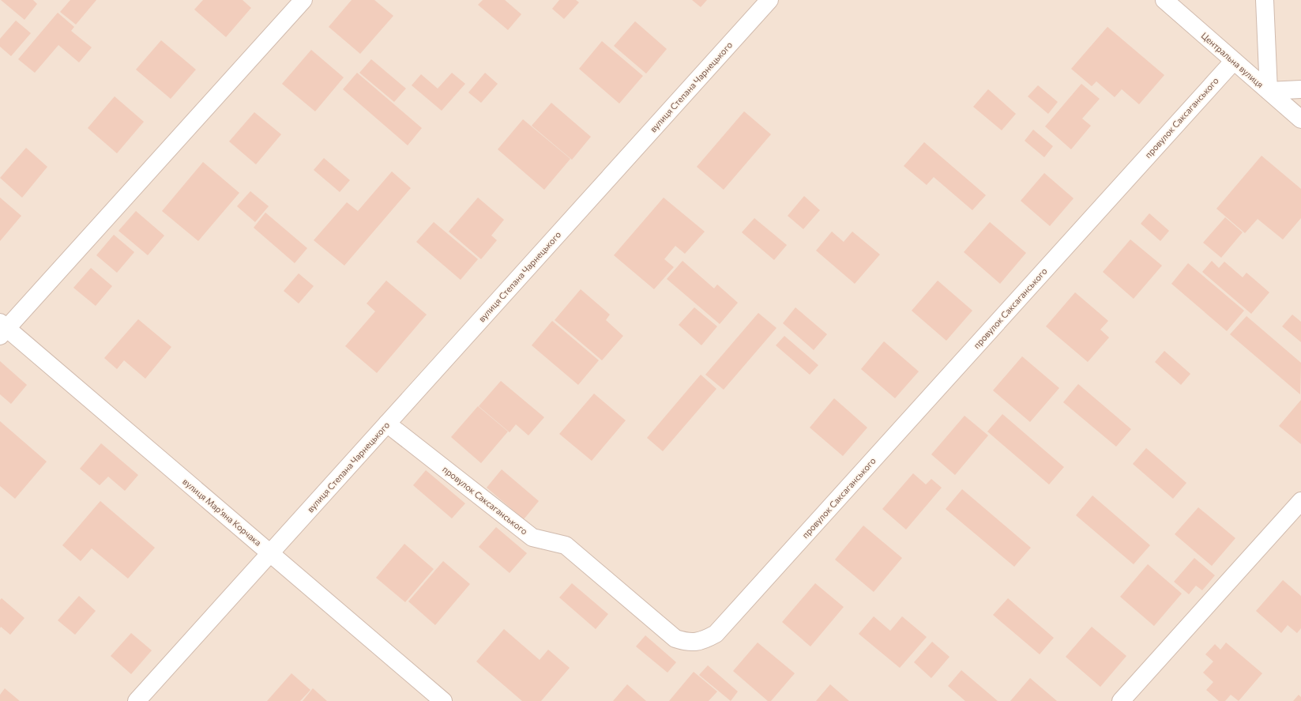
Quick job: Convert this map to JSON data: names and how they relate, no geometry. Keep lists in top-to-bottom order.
{
  "streets": {
    "street": [
      "Центральна вулиця",
      "вулиця Степана Чарнецького",
      "провулок Саксаганського",
      "вулиця Мар'яна Корчака"
    ]
  },
  "crossings": [
    ["Центральна вулиця", "провулок Саксаганського"],
    ["вулиця Степана Чарнецького", "провулок Саксаганського"],
    ["вулиця Степана Чарнецького", "вулиця Мар'яна Корчака"]
  ]
}
